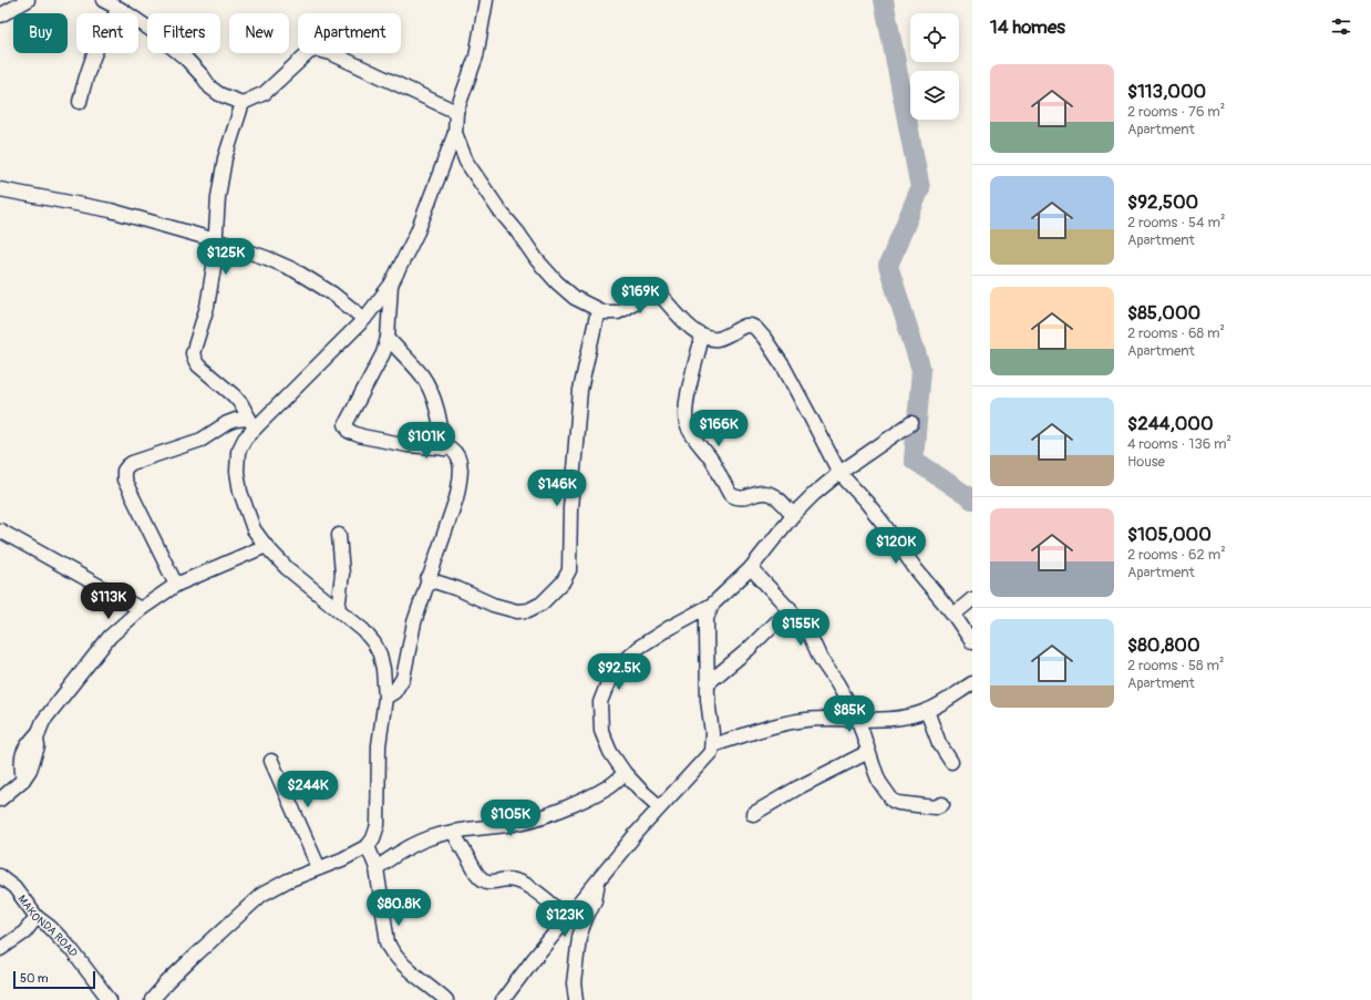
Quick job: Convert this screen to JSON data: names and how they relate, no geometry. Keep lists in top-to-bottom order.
{
  "streets": {
    "street": ["MAKONDA ROAD"]
  },
  "scale_bar": "50 m",
  "page": {
    "heading": "14 homes",
    "chip": [
      "Buy",
      "Rent",
      "Filters",
      "New",
      "Apartment"
    ],
    "list": [
      {
        "name": "$113,000",
        "note": "2 rooms · 76 m² · Apartment"
      },
      {
        "name": "$92,500",
        "note": "2 rooms · 54 m² · Apartment"
      },
      {
        "name": "$85,000",
        "note": "2 rooms · 68 m² · Apartment"
      },
      {
        "name": "$244,000",
        "note": "4 rooms · 136 m² · House"
      },
      {
        "name": "$105,000",
        "note": "2 rooms · 62 m² · Apartment"
      },
      {
        "name": "$80,800",
        "note": "2 rooms · 58 m² · Apartment"
      }
    ],
    "price": [
      "$125K",
      "$169K",
      "$166K",
      "$101K",
      "$146K",
      "$120K",
      "$113K",
      "$155K",
      "$92.5K",
      "$85K",
      "$244K",
      "$105K",
      "$80.8K",
      "$123K"
    ],
    "scale": "50 m"
  }
}
